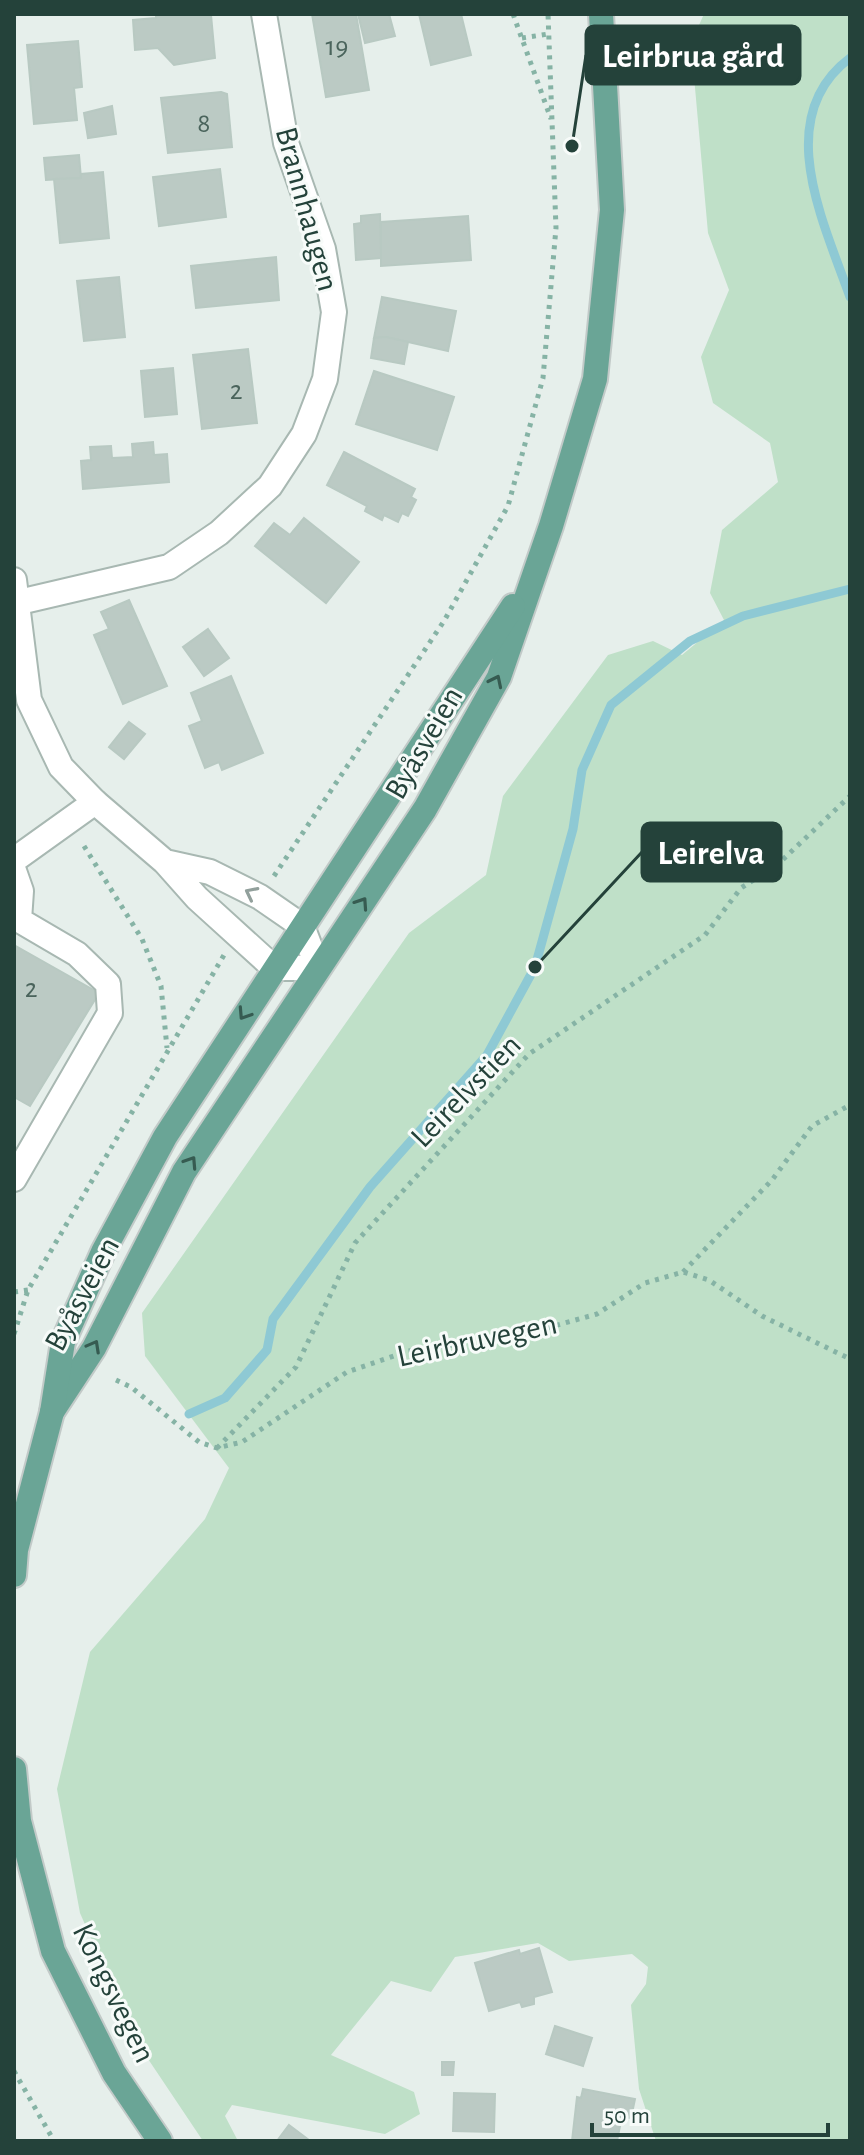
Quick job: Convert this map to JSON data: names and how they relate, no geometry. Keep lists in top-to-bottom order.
{
  "streets": {
    "main road": ["Byåsveien", "Kongsvegen"],
    "street": ["Brannhaugen"],
    "path": ["Leirelvstien", "Leirbruvegen"]
  },
  "crossings": [
    ["Leirelvstien", "Leirbruvegen"]
  ],
  "places": ["Leirbrua gård", "Leirelva"],
  "house_numbers": [
    "19",
    "8",
    "2",
    "2"
  ],
  "scale_bar": "50 m"
}
